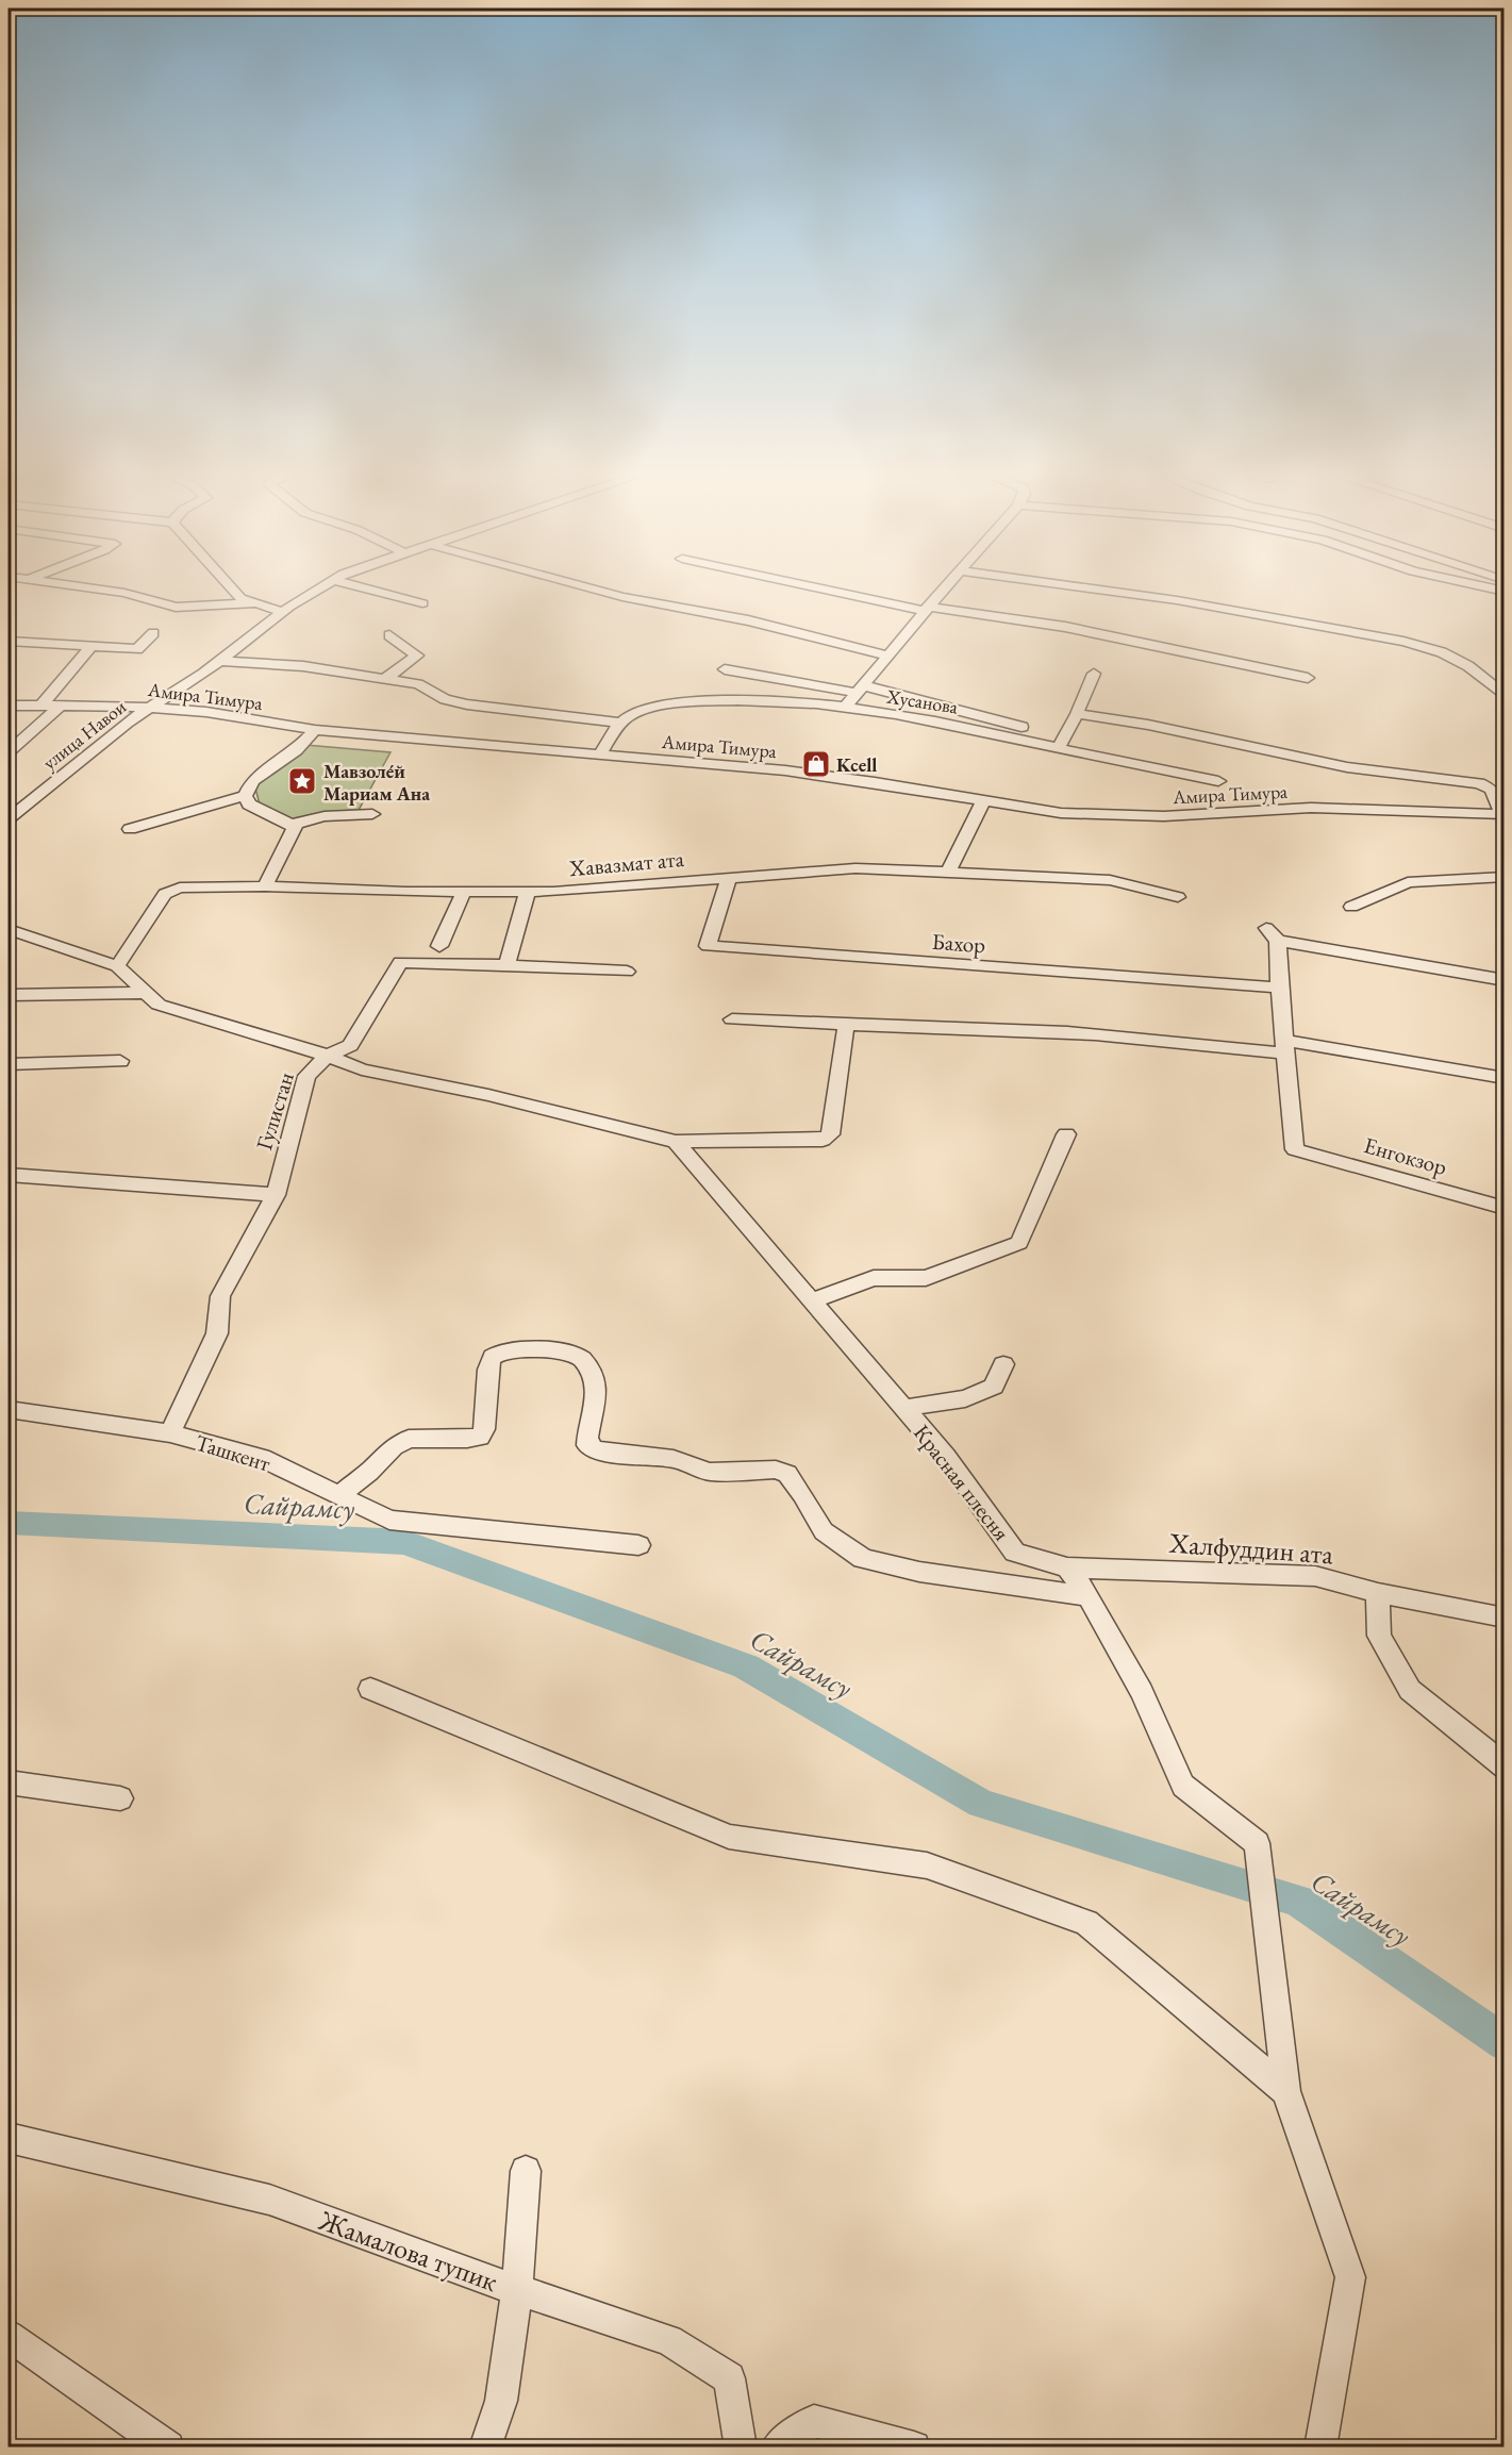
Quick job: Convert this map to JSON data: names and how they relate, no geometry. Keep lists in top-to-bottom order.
{
  "streets": {
    "street": [
      "Амира Тимура",
      "Хусанова",
      "улица Навои",
      "Хавазмат ата",
      "Бахор",
      "Гулистан",
      "Енгокзор",
      "Ташкент",
      "Красная плесня",
      "Халфуддин ата",
      "Жамалова тупик"
    ]
  },
  "crossings": [
    ["Амира Тимура", "улица Навои"],
    ["Хавазмат ата", "Бахор"],
    ["Гулистан", "Ташкент"],
    ["Красная плесня", "Халфуддин ата"]
  ],
  "water": ["Сайрамсу"],
  "places": {
    "shop": ["Kcell"],
    "place": ["Мавзоле́й Мариам Ана"]
  }
}
